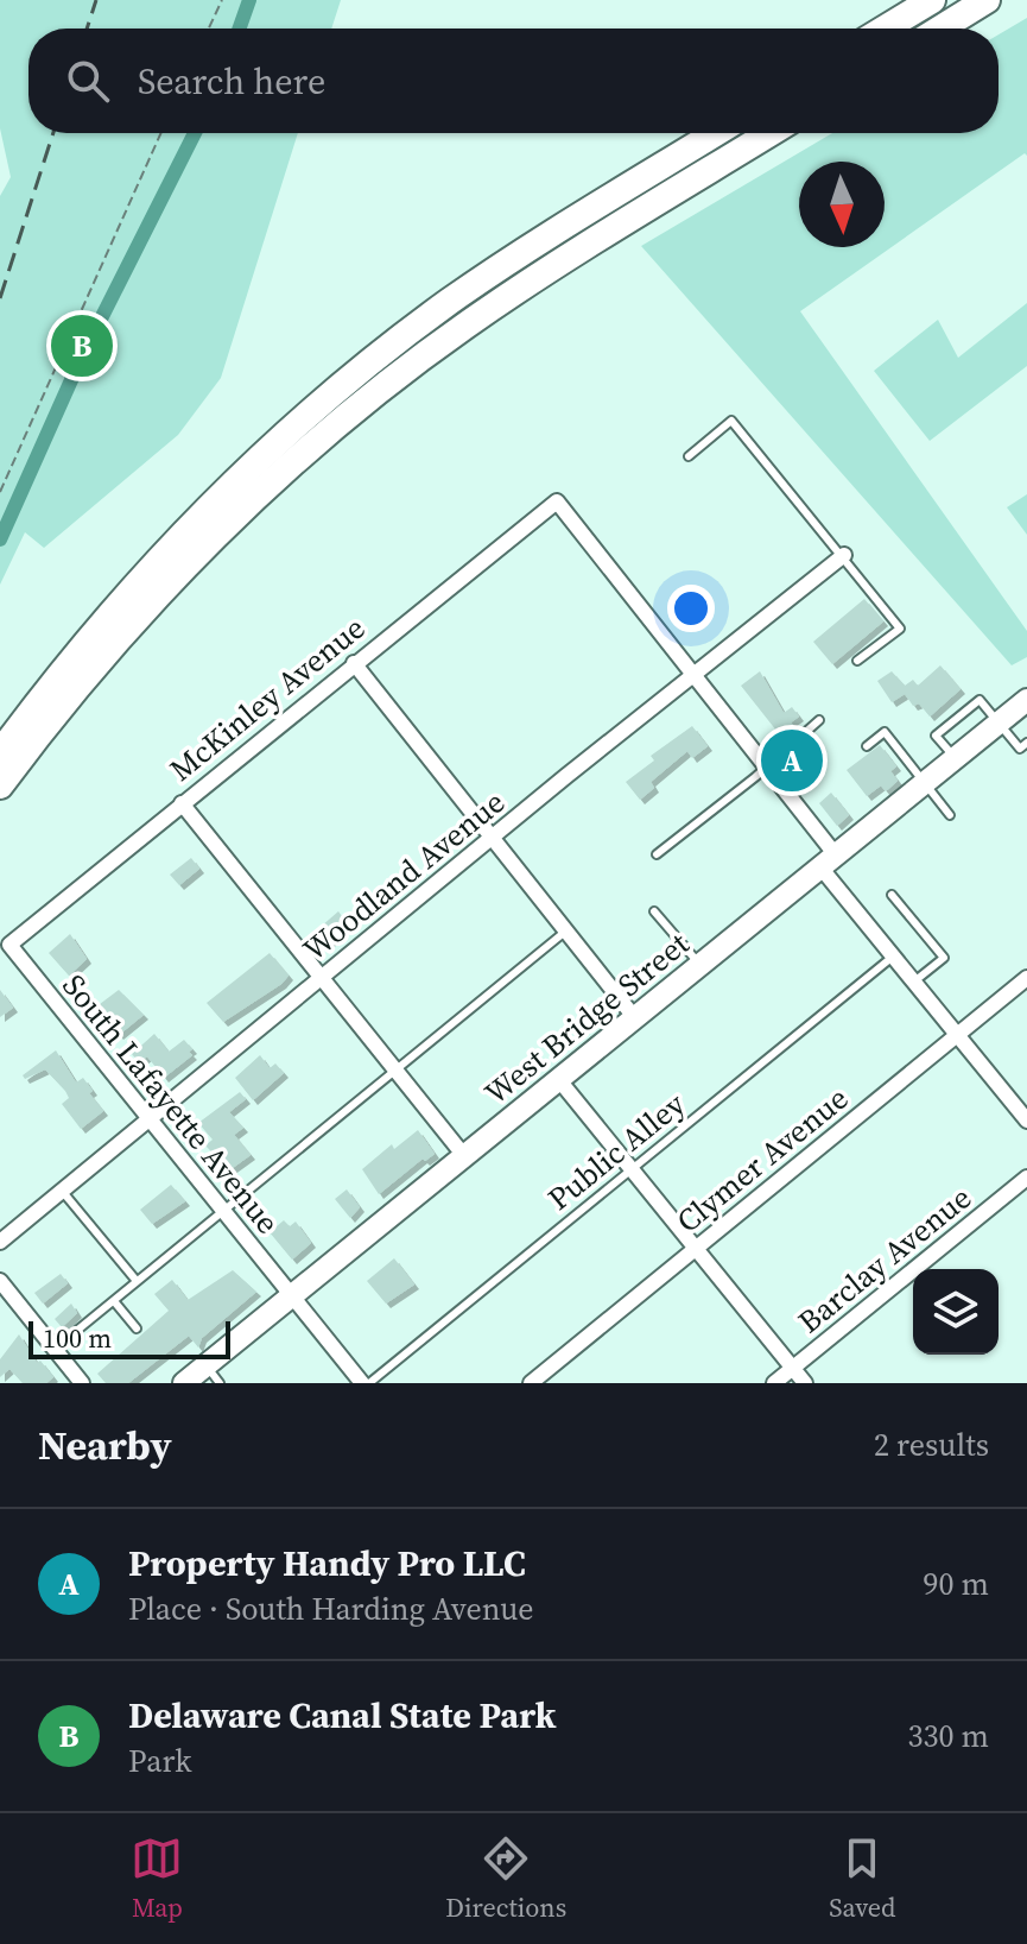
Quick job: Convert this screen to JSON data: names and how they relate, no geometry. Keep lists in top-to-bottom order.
{
  "streets": {
    "main road": ["West Bridge Street"],
    "street": [
      "McKinley Avenue",
      "Woodland Avenue",
      "South Lafayette Avenue",
      "Clymer Avenue",
      "Barclay Avenue"
    ],
    "lane": ["Public Alley"]
  },
  "crossings": [
    ["McKinley Avenue", "Woodland Avenue"],
    ["McKinley Avenue", "South Lafayette Avenue"],
    ["Woodland Avenue", "South Lafayette Avenue"],
    ["West Bridge Street", "South Lafayette Avenue"],
    ["South Lafayette Avenue", "Public Alley"]
  ],
  "scale_bar": "100 m",
  "north": "bottom",
  "page": {
    "search": "Search here",
    "pins": ["B", "A"],
    "scale": "100 m",
    "heading": ["Nearby", "2 results"],
    "list": [
      {
        "mark": "A",
        "name": "Property Handy Pro LLC",
        "note": "Place · South Harding Avenue",
        "value": "90 m"
      },
      {
        "mark": "B",
        "name": "Delaware Canal State Park",
        "note": "Park",
        "value": "330 m"
      }
    ],
    "nav": ["Map", "Directions", "Saved"]
  }
}
